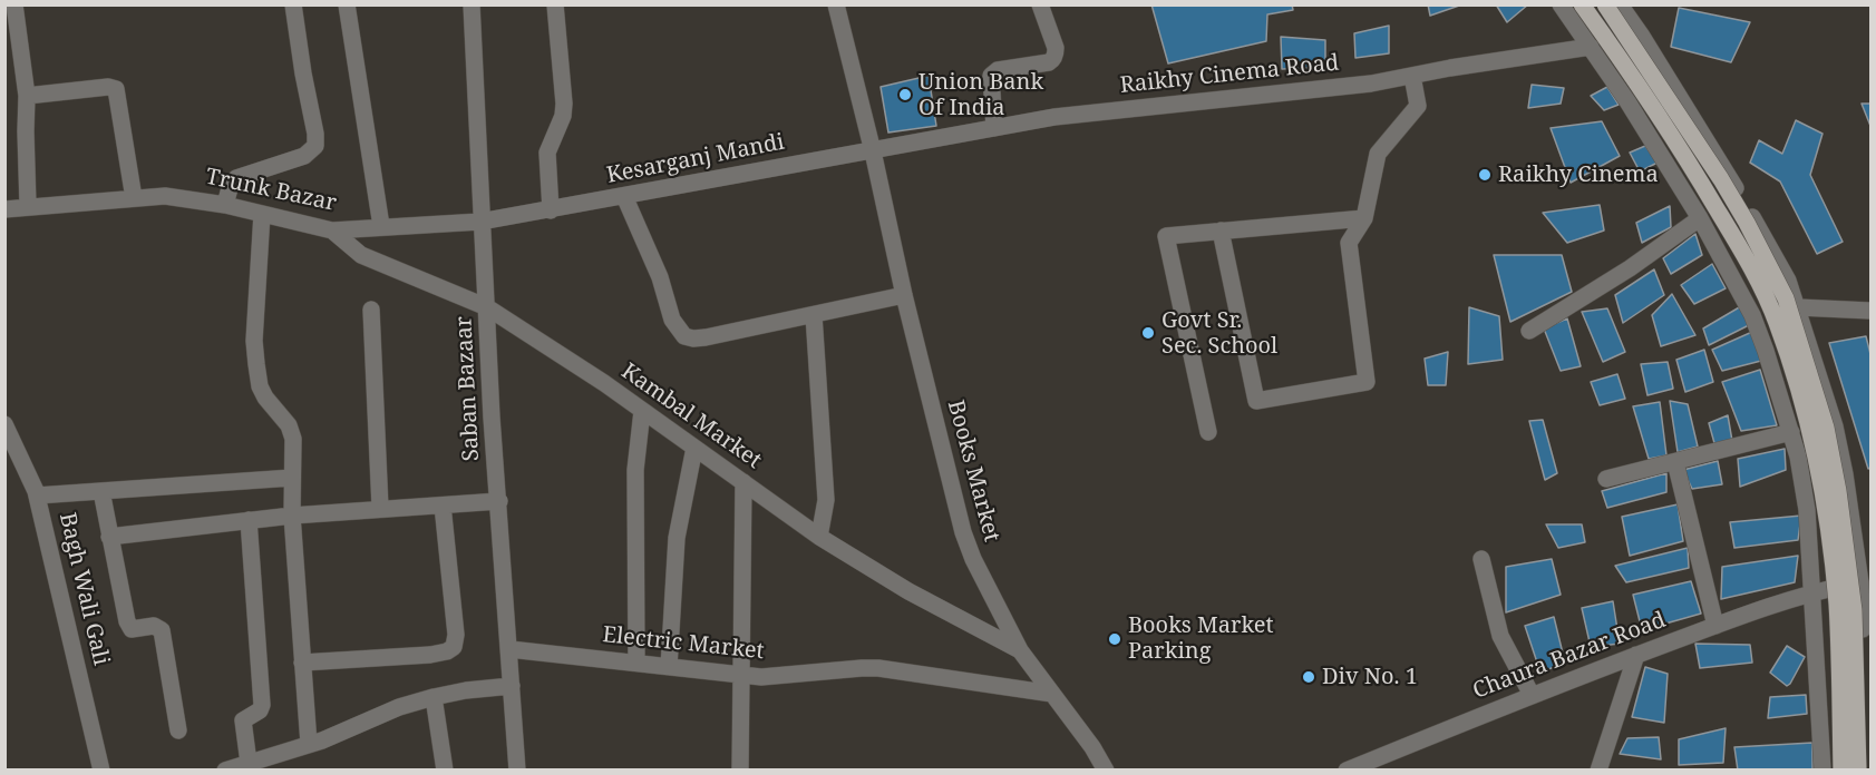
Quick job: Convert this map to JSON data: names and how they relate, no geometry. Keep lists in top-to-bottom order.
{
  "streets": {
    "street": [
      "Raikhy Cinema Road",
      "Kesarganj Mandi",
      "Trunk Bazar",
      "Saban Bazaar",
      "Kambal Market",
      "Books Market",
      "Bagh Wali Gali",
      "Electric Market",
      "Chaura Bazar Road"
    ]
  },
  "crossings": [
    ["Raikhy Cinema Road", "Kesarganj Mandi"],
    ["Raikhy Cinema Road", "Books Market"],
    ["Kesarganj Mandi", "Trunk Bazar"],
    ["Kesarganj Mandi", "Books Market"],
    ["Trunk Bazar", "Saban Bazaar"],
    ["Trunk Bazar", "Kambal Market"],
    ["Saban Bazaar", "Kambal Market"],
    ["Saban Bazaar", "Electric Market"],
    ["Kambal Market", "Books Market"],
    ["Books Market", "Electric Market"]
  ],
  "places": [
    "Union Bank Of India",
    "Raikhy Cinema",
    "Govt Sr. Sec. School",
    "Books Market Parking",
    "Div No. 1"
  ]
}
